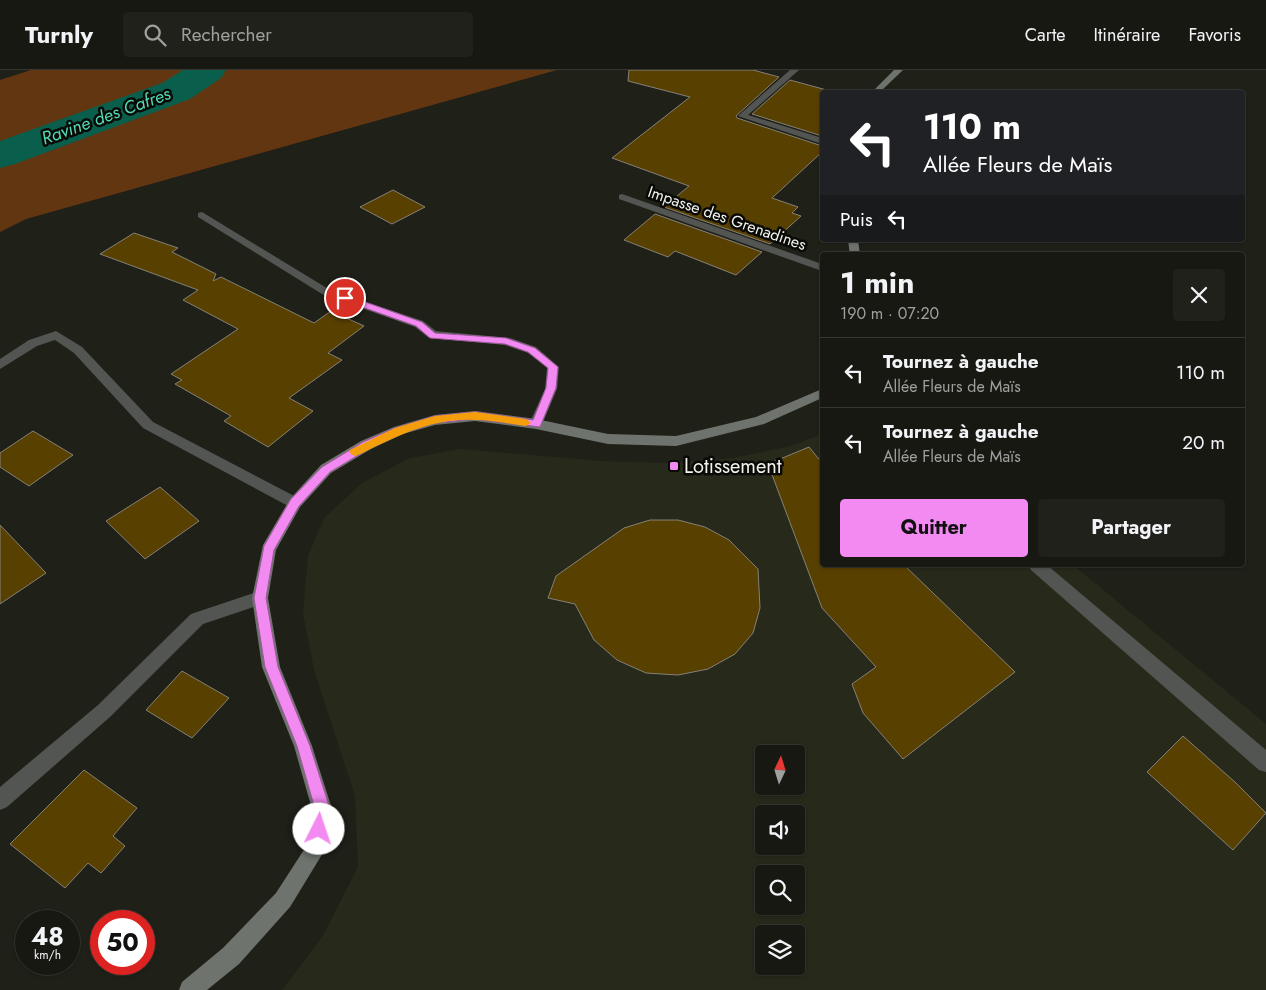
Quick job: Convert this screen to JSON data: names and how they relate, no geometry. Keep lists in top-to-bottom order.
{
  "streets": {
    "street": ["Impasse des Grenadines"]
  },
  "water": ["Ravine des Cafres"],
  "places": {
    "transit": ["Lotissement"]
  },
  "north": "top",
  "page": {
    "header": "Turnly",
    "search": "Rechercher",
    "nav": ["Carte", "Itinéraire", "Favoris"],
    "turn": ["110 m", "Allée Fleurs de Maïs"],
    "then": "Puis",
    "heading": ["1 min", "190 m · 07:20"],
    "list": [
      {
        "name": "Tournez à gauche",
        "note": "Allée Fleurs de Maïs",
        "value": "110 m"
      },
      {
        "name": "Tournez à gauche",
        "note": "Allée Fleurs de Maïs",
        "value": "20 m"
      }
    ],
    "buttons": ["Quitter", "Partager"],
    "speed": "48 km/h",
    "limit": "50"
  }
}
